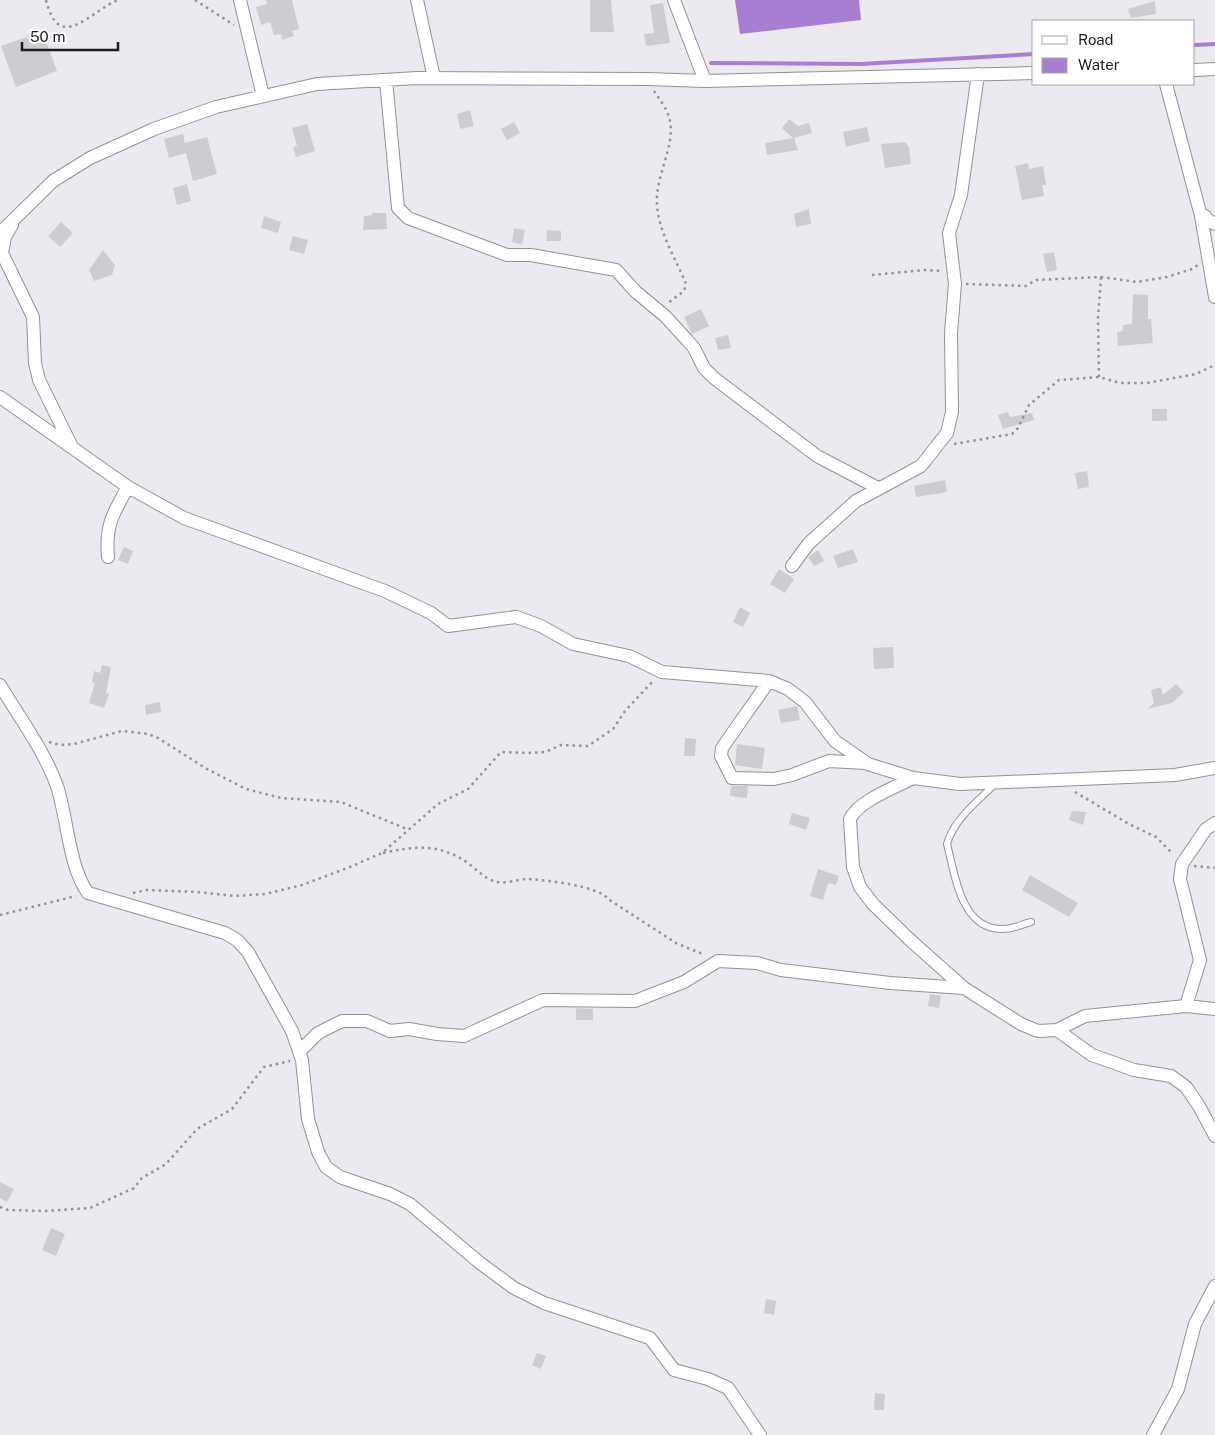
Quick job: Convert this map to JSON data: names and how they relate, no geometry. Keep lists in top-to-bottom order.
{
  "legend": ["Road", "Water"],
  "scale_bar": "50 m"
}
